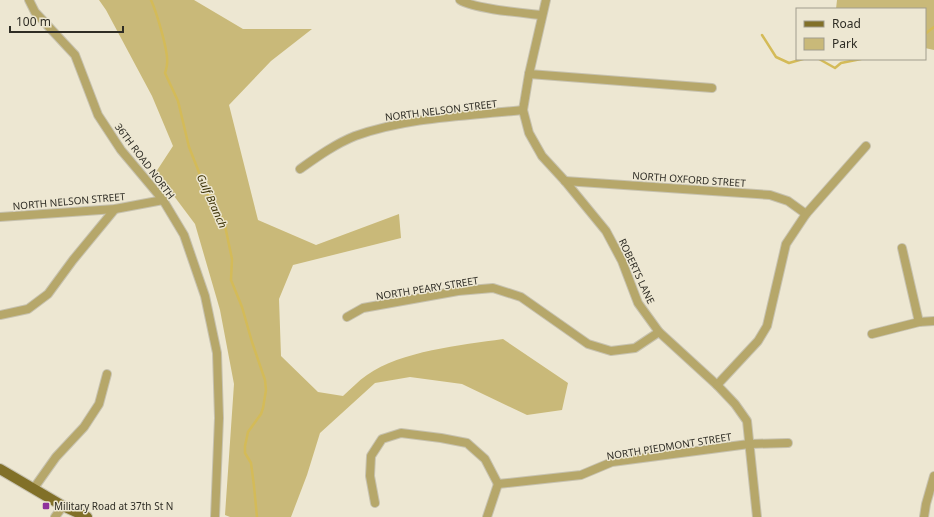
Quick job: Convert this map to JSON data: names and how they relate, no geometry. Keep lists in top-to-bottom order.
{
  "streets": {
    "street": [
      "NORTH NELSON STREET",
      "36TH ROAD NORTH",
      "NORTH OXFORD STREET",
      "ROBERTS LANE",
      "NORTH PEARY STREET",
      "NORTH PIEDMONT STREET"
    ]
  },
  "crossings": [
    ["NORTH NELSON STREET", "36TH ROAD NORTH"],
    ["NORTH NELSON STREET", "ROBERTS LANE"],
    ["NORTH OXFORD STREET", "ROBERTS LANE"],
    ["ROBERTS LANE", "NORTH PEARY STREET"],
    ["ROBERTS LANE", "NORTH PIEDMONT STREET"]
  ],
  "water": ["Gulf Branch"],
  "places": {
    "transit": ["Military Road at 37th St N"]
  },
  "legend": ["Road", "Park"],
  "scale_bar": "100 m"
}
